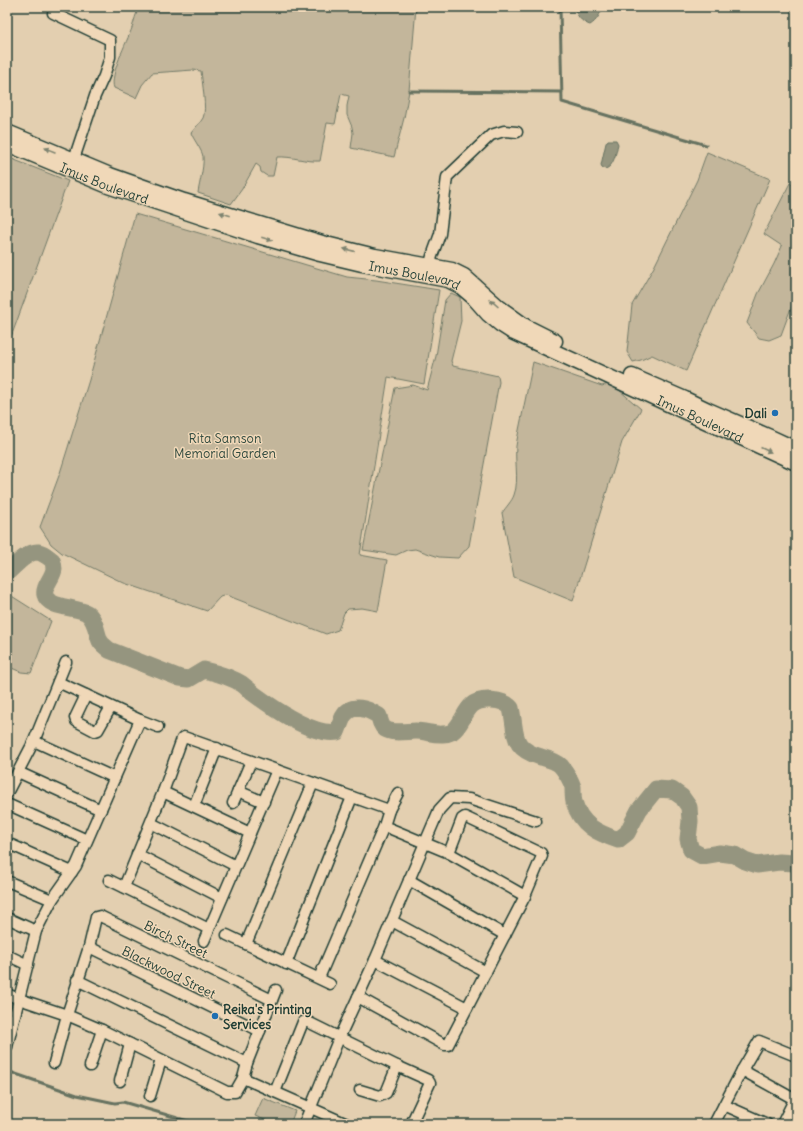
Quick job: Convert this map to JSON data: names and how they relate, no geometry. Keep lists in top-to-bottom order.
{
  "streets": {
    "main road": ["Imus Boulevard"],
    "street": ["Birch Street", "Blackwood Street"]
  },
  "crossings": [
    ["Birch Street", "Blackwood Street"]
  ],
  "parks": ["Rita Samson Memorial Garden"],
  "places": ["Dali", "Reika's Printing Services"]
}
